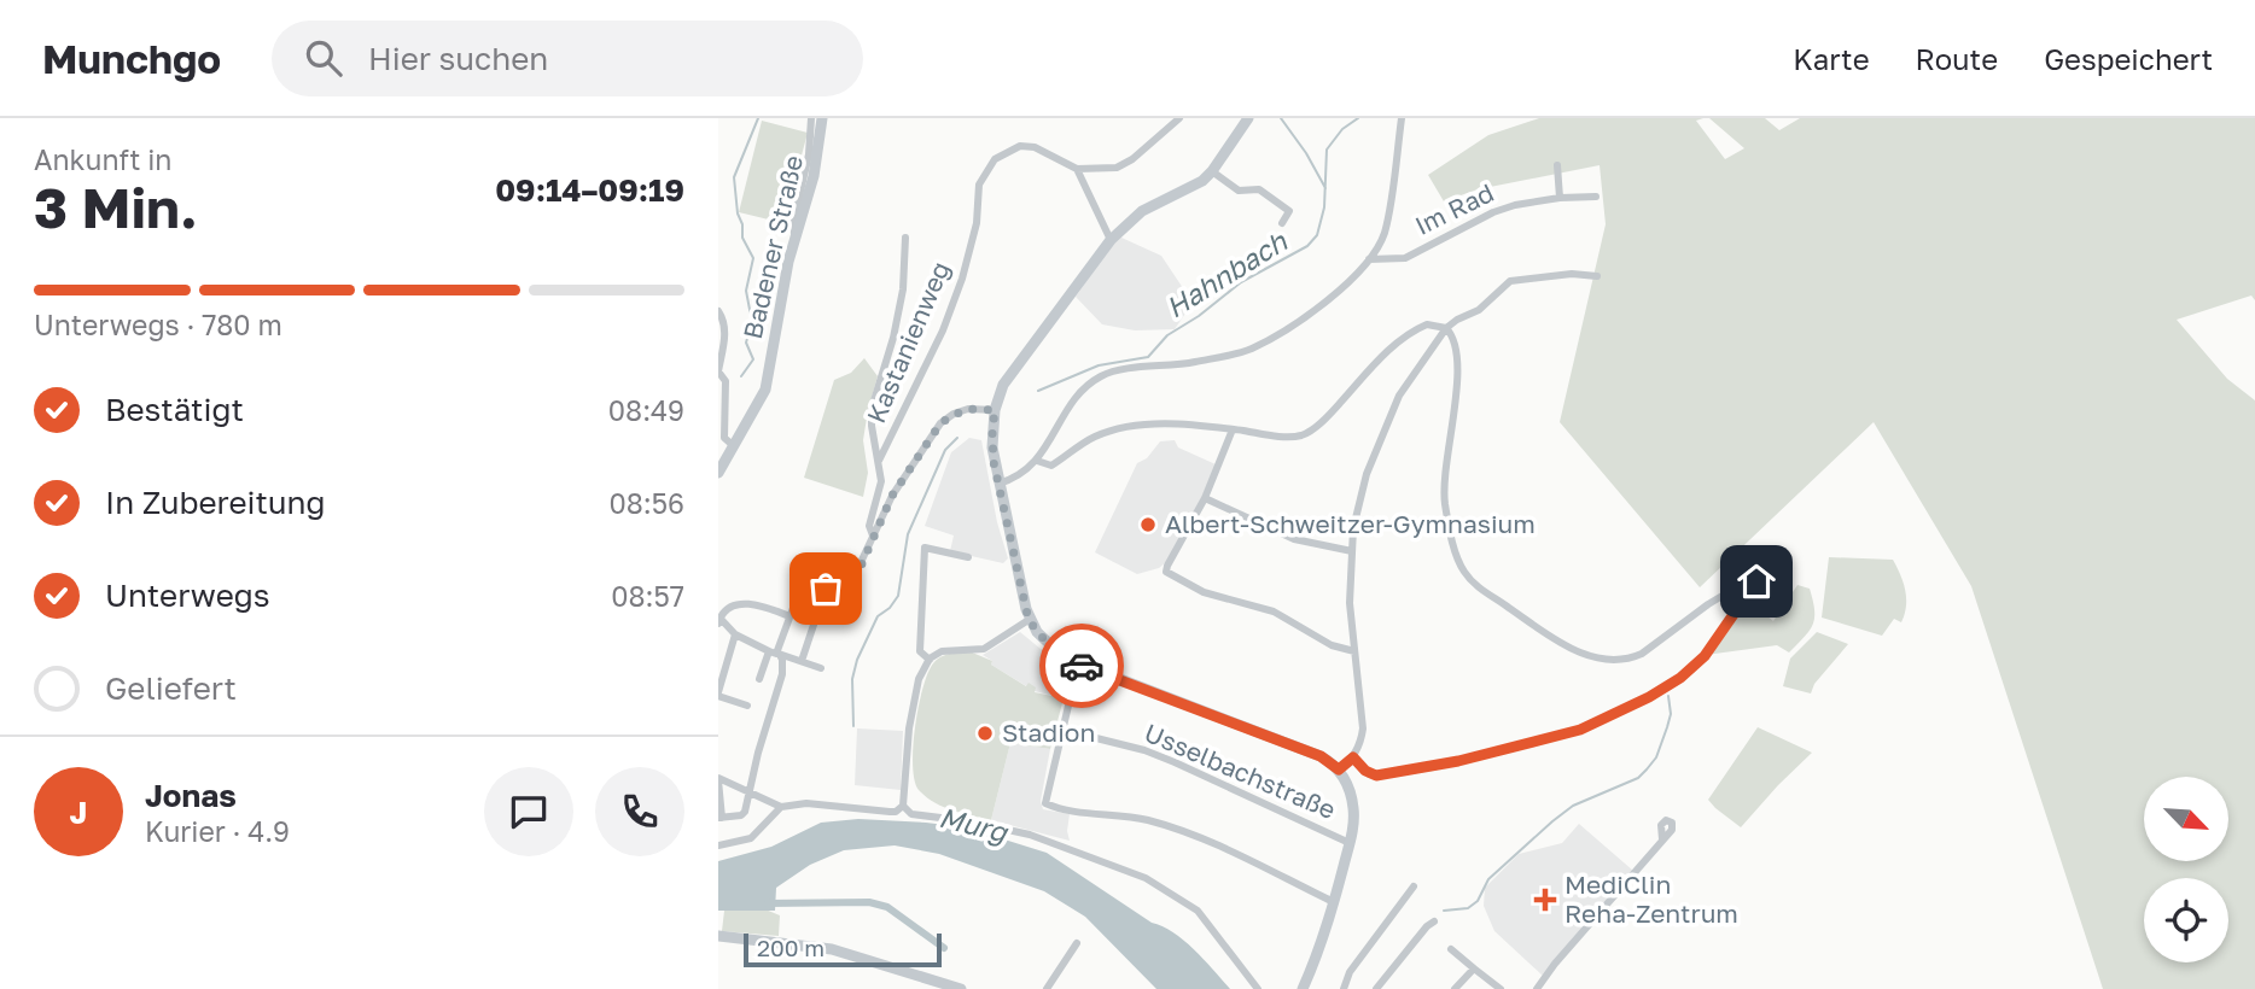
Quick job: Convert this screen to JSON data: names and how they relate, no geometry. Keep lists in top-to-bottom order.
{
  "streets": {
    "street": [
      "Im Rad",
      "Badener Straße",
      "Kastanienweg",
      "Usselbachstraße"
    ]
  },
  "water": ["Hahnbach", "Murg"],
  "places": {
    "other": ["Albert-Schweitzer-Gymnasium", "Stadion"],
    "health": ["MediClin Reha-Zentrum"]
  },
  "scale_bar": "200 m",
  "north": "bottom right",
  "page": {
    "header": "Munchgo",
    "search": "Hier suchen",
    "nav": ["Karte", "Route", "Gespeichert"],
    "heading": ["3 Min.", "Ankunft in", "09:14–09:19"],
    "panel": ["Jonas", "Kurier · 4.9"],
    "bar": "Unterwegs · 780 m",
    "list": [
      ["Bestätigt", "08:49"],
      ["In Zubereitung", "08:56"],
      ["Unterwegs", "08:57"],
      "Geliefert"
    ],
    "round": "J",
    "scale": "200 m"
  }
}
